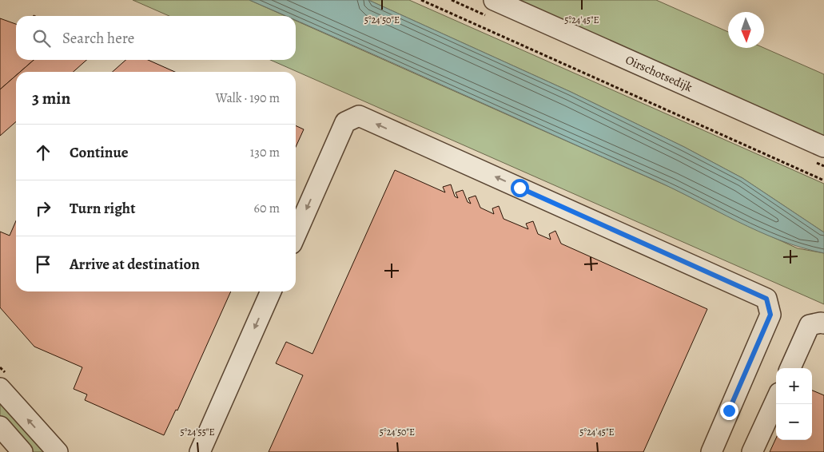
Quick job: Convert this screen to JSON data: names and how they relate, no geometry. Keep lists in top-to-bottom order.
{
  "streets": {
    "street": ["Oirschotsedijk"]
  },
  "north": "bottom",
  "page": {
    "search": "Search here",
    "heading": ["3 min", "Walk · 190 m"],
    "list": [
      ["Continue", "130 m"],
      ["Turn right", "60 m"],
      "Arrive at destination"
    ],
    "map_buttons": ["+", "−"]
  },
  "coordinates": ["5°24'50\"E", "5°24'45\"E", "5°24'55\"E"]
}
